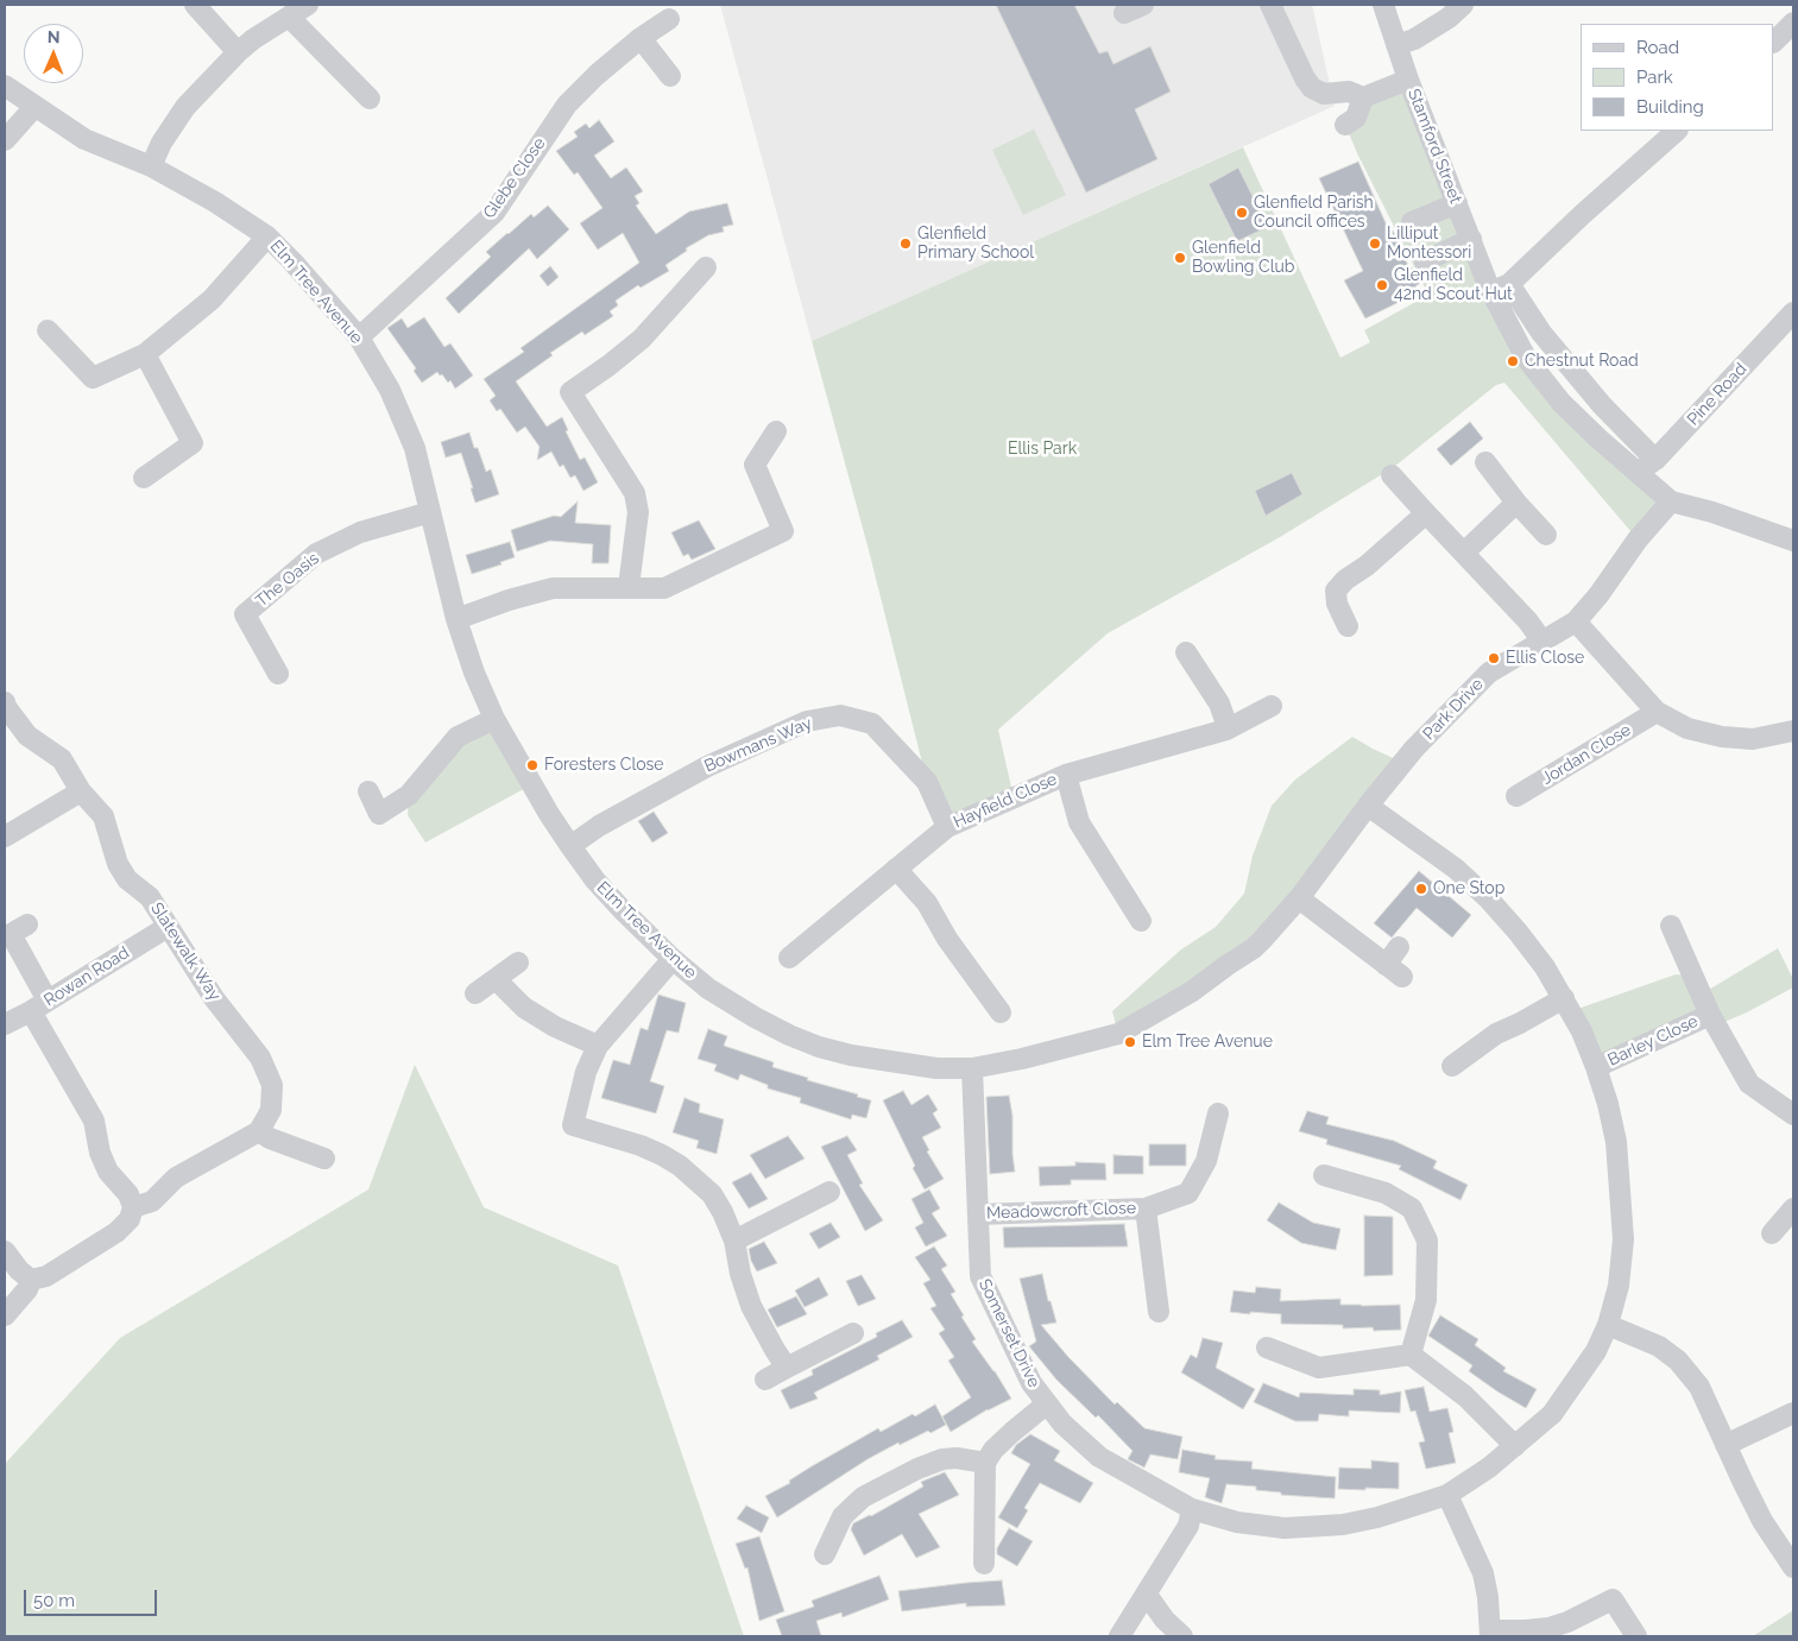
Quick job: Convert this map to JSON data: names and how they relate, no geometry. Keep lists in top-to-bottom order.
{
  "streets": {
    "street": [
      "Stamford Street",
      "Glebe Close",
      "Elm Tree Avenue",
      "Pine Road",
      "The Oasis",
      "Park Drive",
      "Bowmans Way",
      "Jordan Close",
      "Hayfield Close",
      "Slatewalk Way",
      "Rowan Road",
      "Barley Close",
      "Meadowcroft Close",
      "Somerset Drive"
    ]
  },
  "crossings": [
    ["Stamford Street", "Pine Road"],
    ["Stamford Street", "Park Drive"],
    ["Glebe Close", "Elm Tree Avenue"],
    ["Elm Tree Avenue", "The Oasis"],
    ["Elm Tree Avenue", "Park Drive"],
    ["Elm Tree Avenue", "Bowmans Way"],
    ["Elm Tree Avenue", "Somerset Drive"],
    ["Park Drive", "Somerset Drive"],
    ["Bowmans Way", "Hayfield Close"],
    ["Slatewalk Way", "Rowan Road"],
    ["Barley Close", "Somerset Drive"],
    ["Meadowcroft Close", "Somerset Drive"]
  ],
  "parks": ["Ellis Park"],
  "places": [
    "Glenfield Parish Council offices",
    "Glenfield Primary School",
    "Lilliput Montessori",
    "Glenfield Bowling Club",
    "Glenfield 42nd Scout Hut",
    "Chestnut Road",
    "Ellis Close",
    "Foresters Close",
    "One Stop",
    "Elm Tree Avenue"
  ],
  "legend": ["Road", "Park", "Building"],
  "scale_bar": "50 m",
  "north": "top"
}
